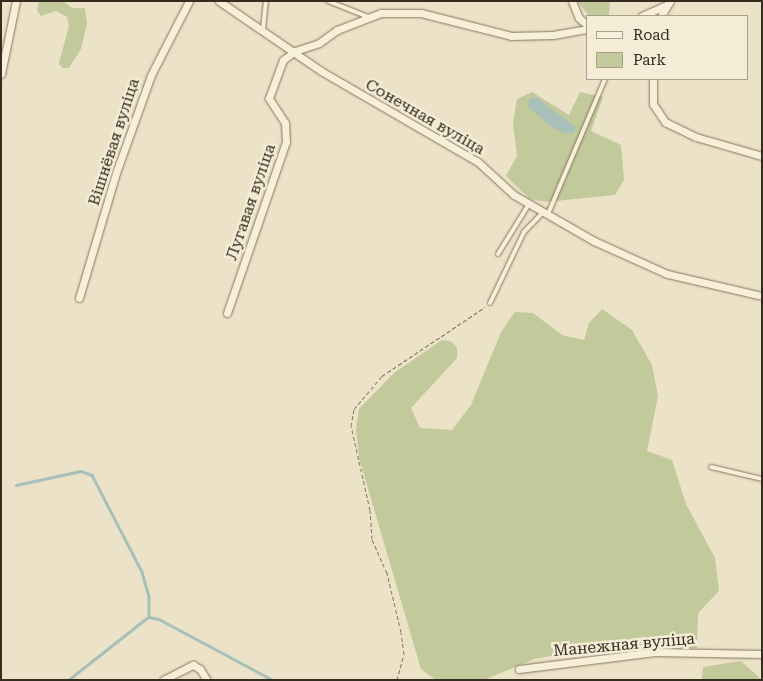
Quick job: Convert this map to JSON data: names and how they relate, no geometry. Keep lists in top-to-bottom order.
{
  "streets": {
    "street": [
      "Сонечная вуліца",
      "Вішнёвая вуліца",
      "Лугавая вуліца",
      "Манежная вуліца"
    ]
  },
  "crossings": [
    ["Сонечная вуліца", "Лугавая вуліца"]
  ],
  "legend": ["Road", "Park"]
}
